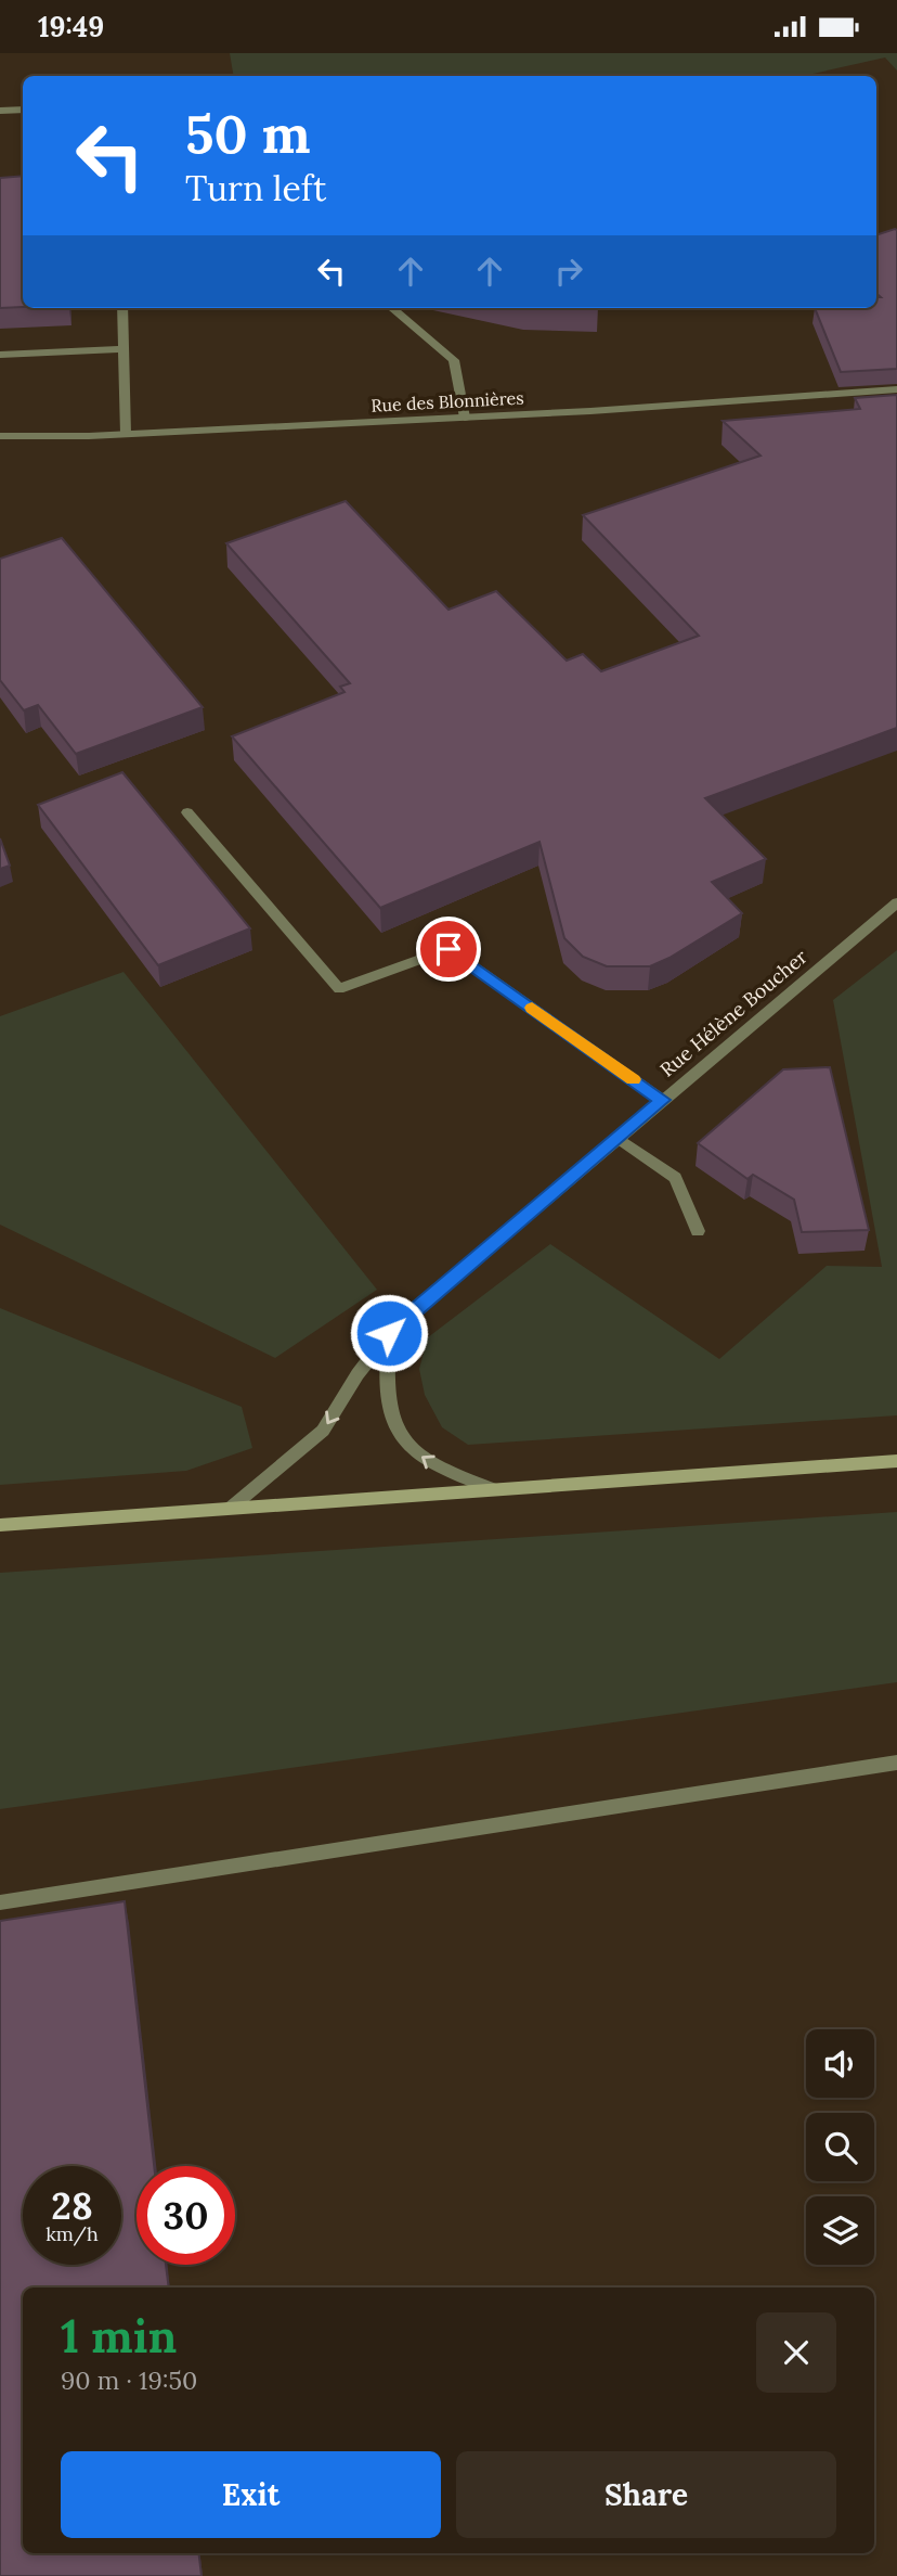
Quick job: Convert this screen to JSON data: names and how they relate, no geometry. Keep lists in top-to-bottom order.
{
  "streets": {
    "street": ["Rue des Blonnières", "Rue Hélène Boucher"]
  },
  "page": {
    "status": "19:49",
    "turn": ["50 m", "Turn left"],
    "speed": "28 km/h",
    "limit": "30",
    "heading": ["1 min", "90 m · 19:50"],
    "buttons": ["Exit", "Share"]
  }
}
